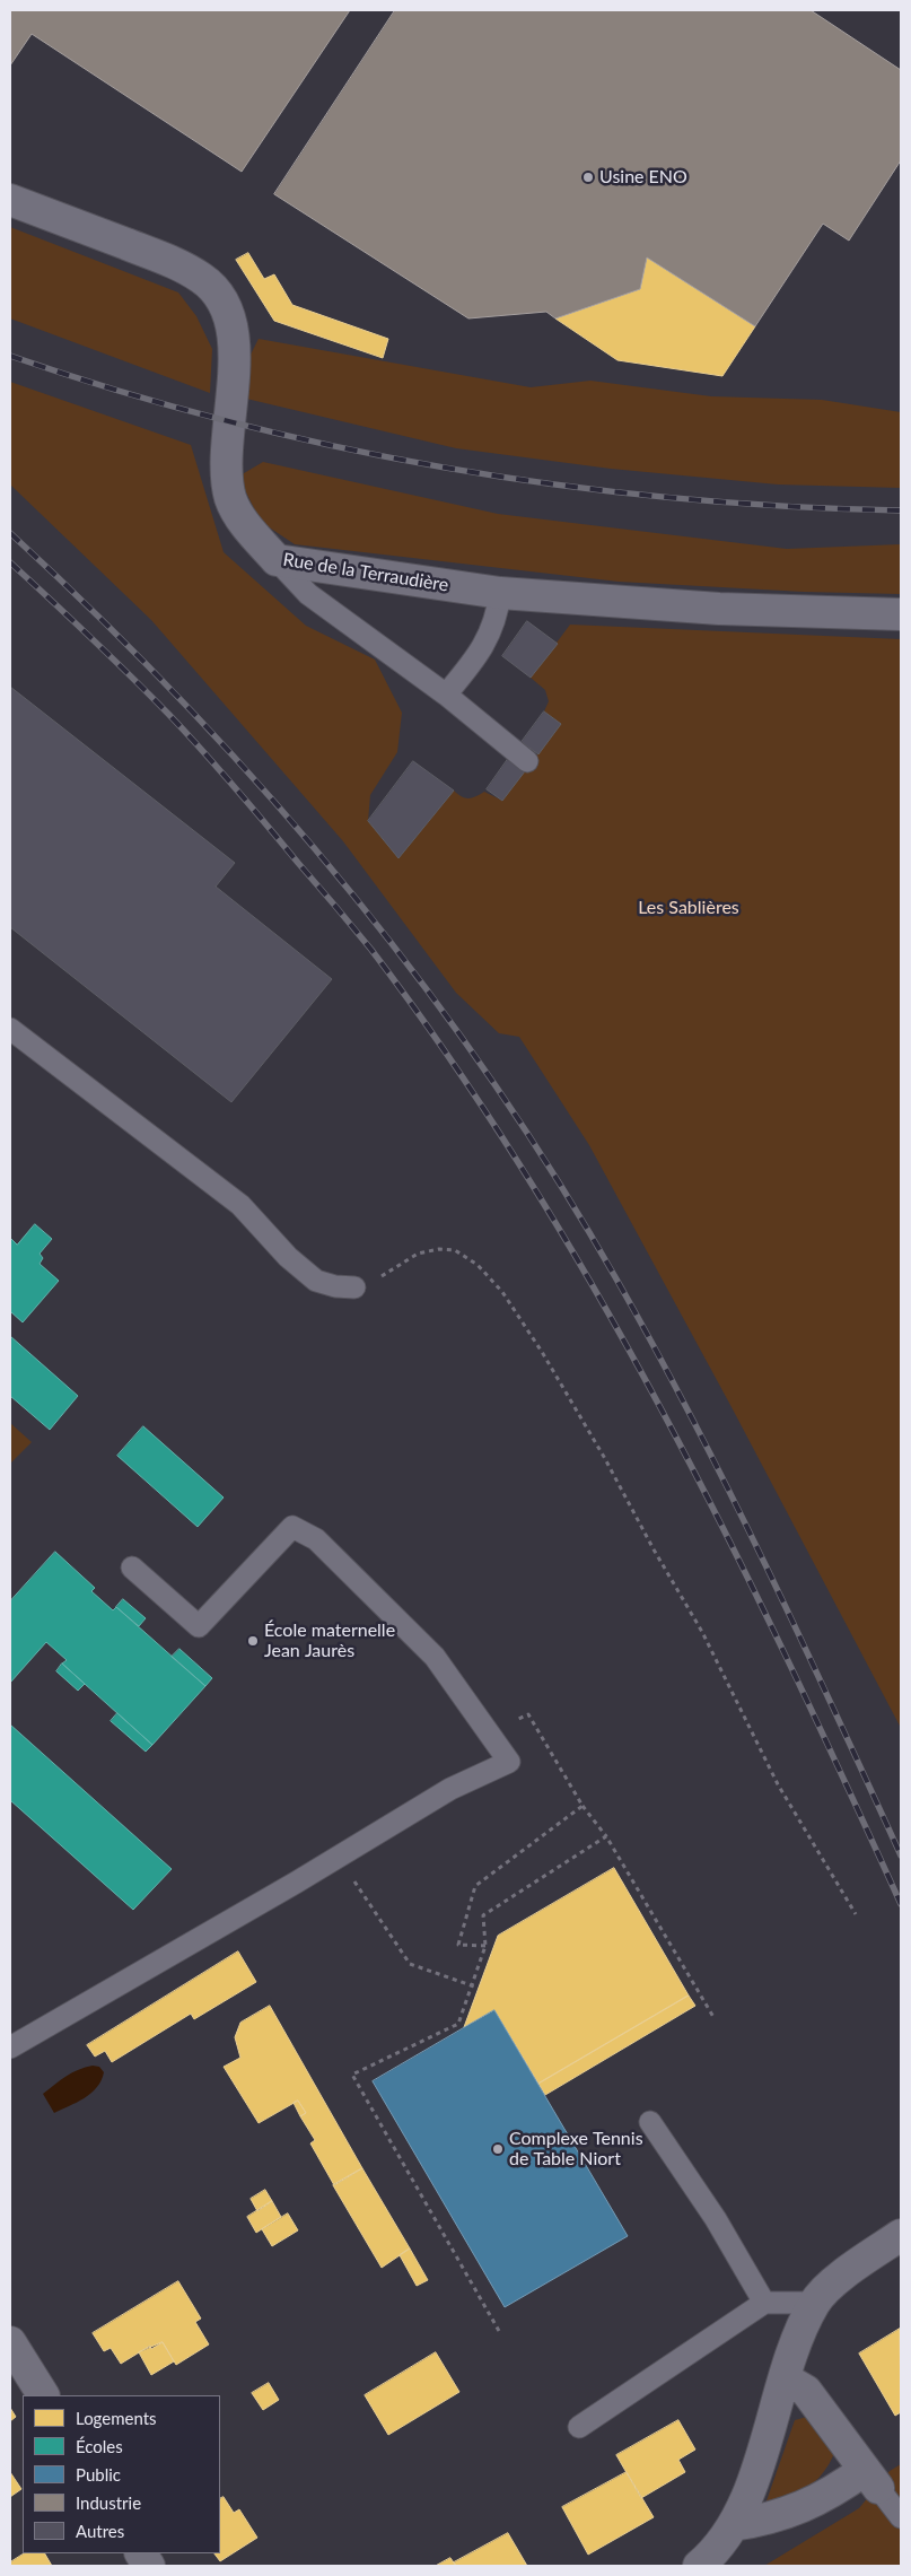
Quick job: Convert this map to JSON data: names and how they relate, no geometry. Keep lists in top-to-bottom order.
{
  "streets": {
    "street": ["Rue de la Terraudière"]
  },
  "parks": ["Les Sablières"],
  "places": ["Usine ENO", "École maternelle Jean Jaurès", "Complexe Tennis de Table Niort"],
  "legend": [
    "Logements",
    "Écoles",
    "Public",
    "Industrie",
    "Autres"
  ]
}
